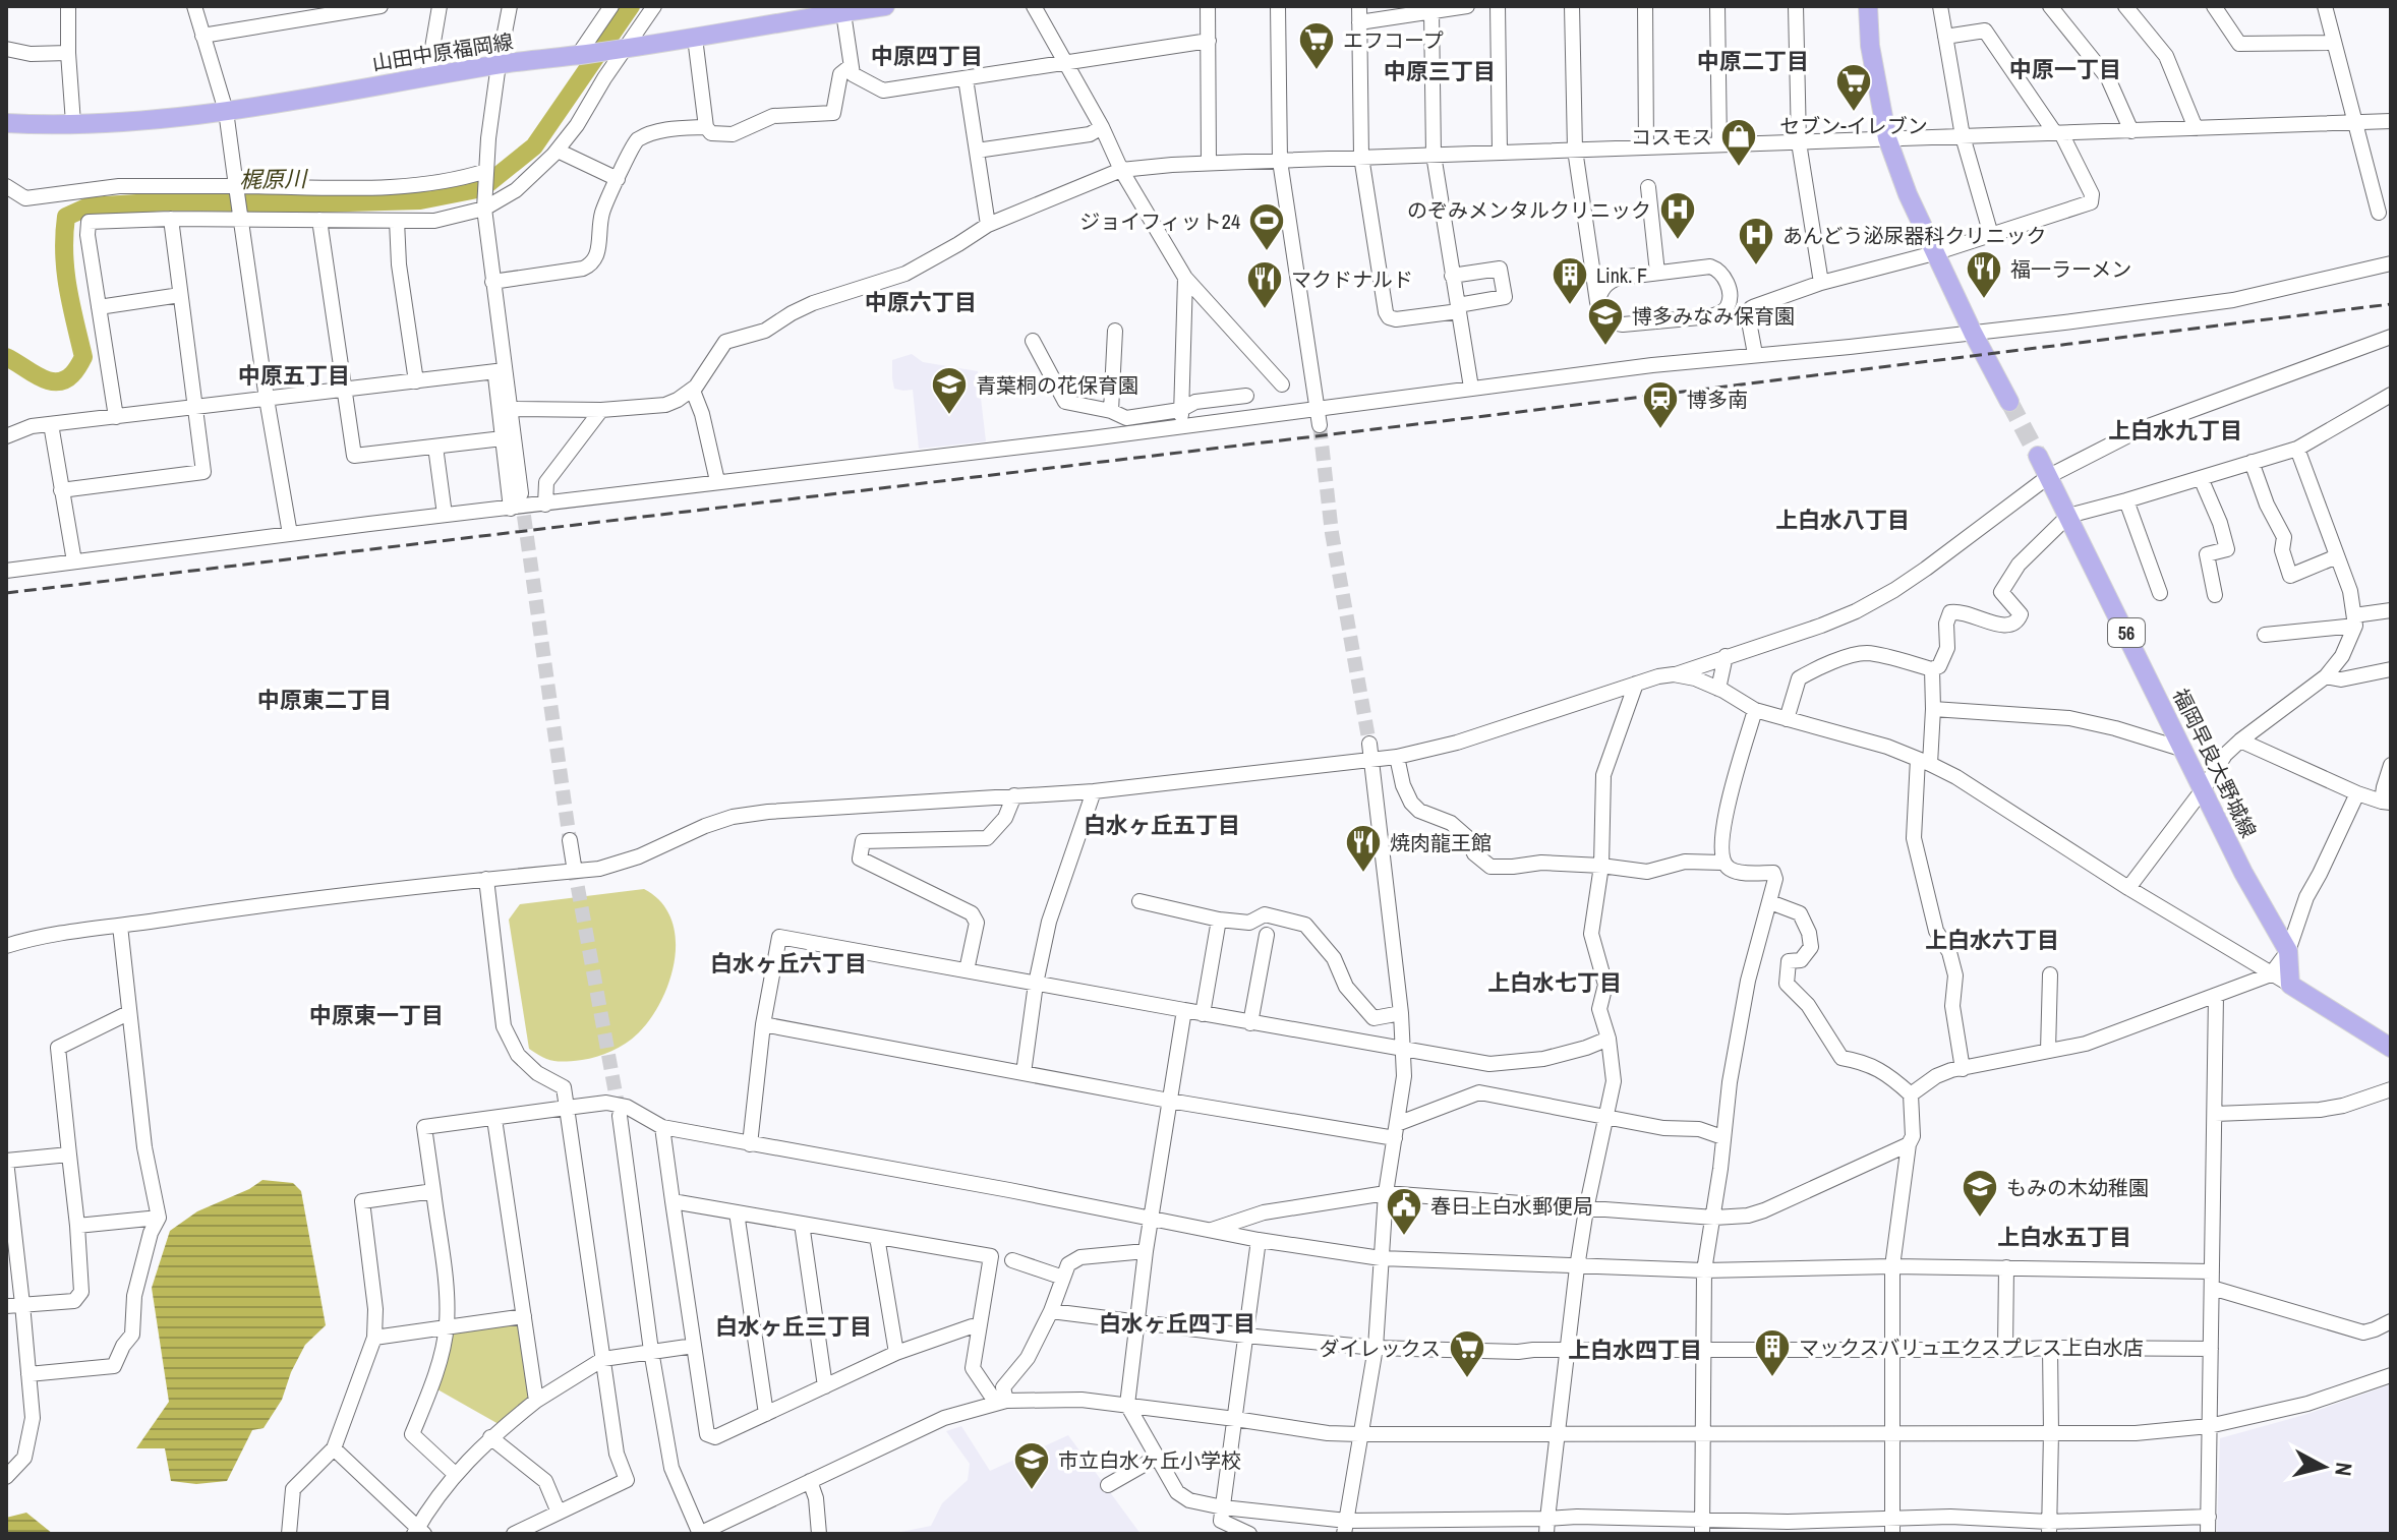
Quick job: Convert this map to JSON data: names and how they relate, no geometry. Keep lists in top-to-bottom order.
{
  "streets": {
    "main road": ["山田中原福岡線", "56", "福岡早良大野城線"]
  },
  "districts": [
    "中原四丁目",
    "中原二丁目",
    "中原一丁目",
    "中原三丁目",
    "中原六丁目",
    "中原五丁目",
    "上白水九丁目",
    "上白水八丁目",
    "中原東二丁目",
    "白水ヶ丘五丁目",
    "上白水六丁目",
    "白水ヶ丘六丁目",
    "上白水七丁目",
    "中原東一丁目",
    "上白水五丁目",
    "白水ヶ丘四丁目",
    "白水ヶ丘三丁目",
    "上白水四丁目"
  ],
  "water": ["梶原川"],
  "places": {
    "supermarket": ["エフコープ", "セブン-イレブン", "ダイレックス"],
    "shop": ["コスモス"],
    "hospital": ["のぞみメンタルクリニック", "あんどう泌尿器科クリニック"],
    "sports": ["ジョイフィット24"],
    "restaurant": ["福一ラーメン", "マクドナルド", "焼肉龍王館"],
    "building": ["Link. F", "マックスバリュエクスプレス上白水店"],
    "school or university": [
      "博多みなみ保育園",
      "青葉桐の花保育園",
      "もみの木幼稚園",
      "市立白水ヶ丘小学校"
    ],
    "station": ["博多南"],
    "public building": ["春日上白水郵便局"]
  },
  "north": "right"
}
